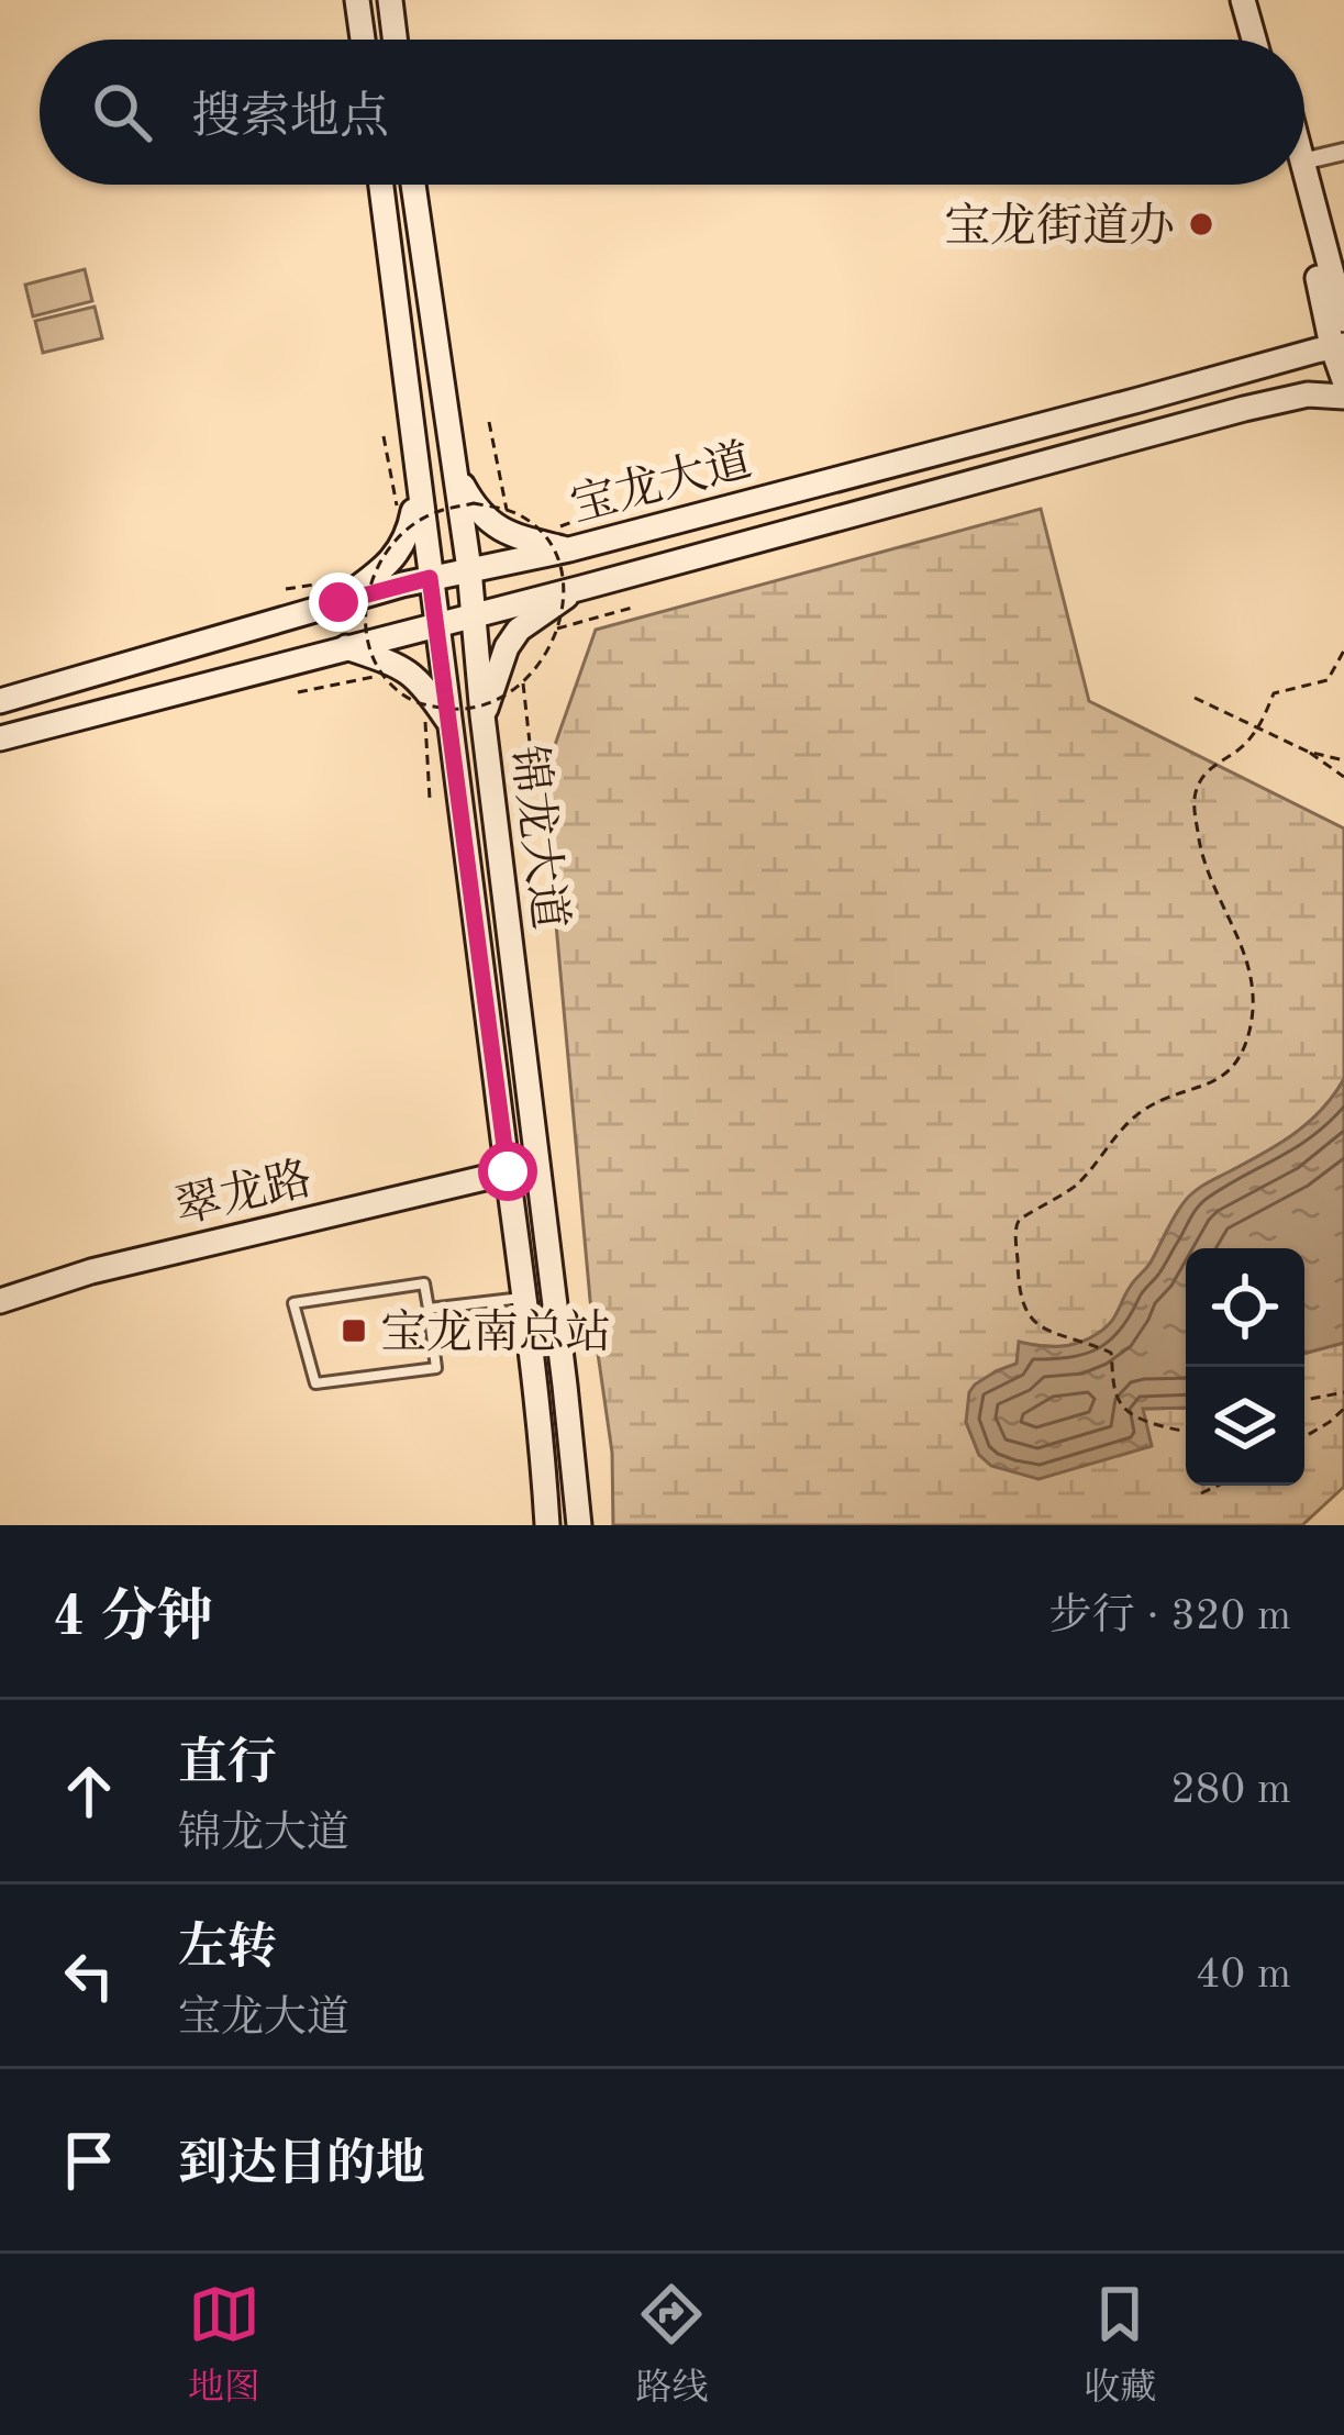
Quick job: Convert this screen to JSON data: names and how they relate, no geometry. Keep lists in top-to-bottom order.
{
  "streets": {
    "main road": ["宝龙大道", "锦龙大道", "翠龙路"]
  },
  "crossings": [
    ["宝龙大道", "锦龙大道"],
    ["锦龙大道", "翠龙路"]
  ],
  "places": {
    "other": ["宝龙街道办"],
    "transit": ["宝龙南总站"]
  },
  "page": {
    "search": "搜索地点",
    "heading": ["4 分钟", "步行 · 320 m"],
    "list": [
      ["直行", "锦龙大道", "280 m"],
      ["左转", "宝龙大道", "40 m"],
      "到达目的地"
    ],
    "nav": ["地图", "路线", "收藏"]
  }
}
